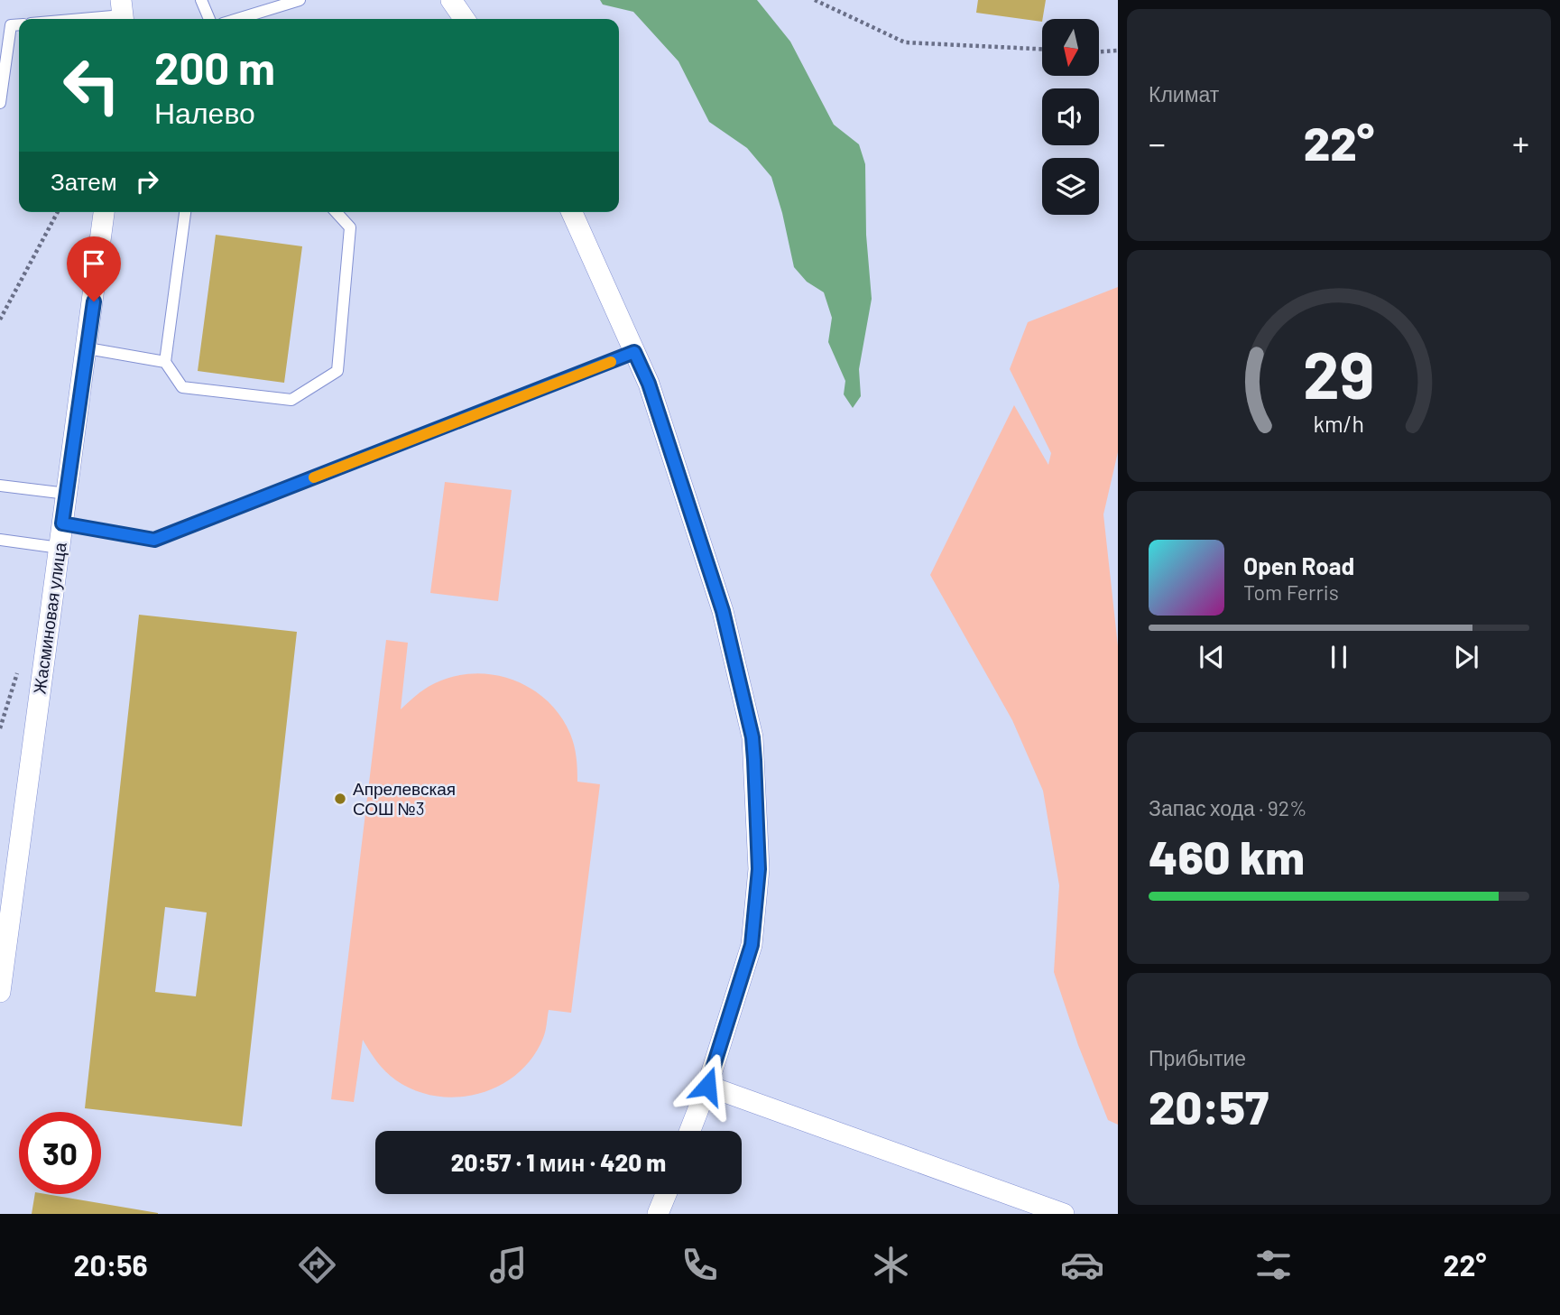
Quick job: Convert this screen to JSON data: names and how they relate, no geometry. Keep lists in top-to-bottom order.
{
  "streets": {
    "street": ["Жасминовая улица"]
  },
  "places": ["Апрелевская СОШ №3"],
  "north": "bottom",
  "page": {
    "tile": [
      "Климат",
      ["Запас хода · 92%", "460 km"],
      ["Прибытие", "20:57"]
    ],
    "turn": ["200 m", "Налево"],
    "heat": ["−", "22°", "+"],
    "then": "Затем",
    "song": ["Open Road", "Tom Ferris"],
    "limit": "30",
    "trip": "20:57 · 1 мин · 420 m",
    "tabs": ["20:56", "22°"],
    "gauge": ["29", "km/h"]
  }
}
